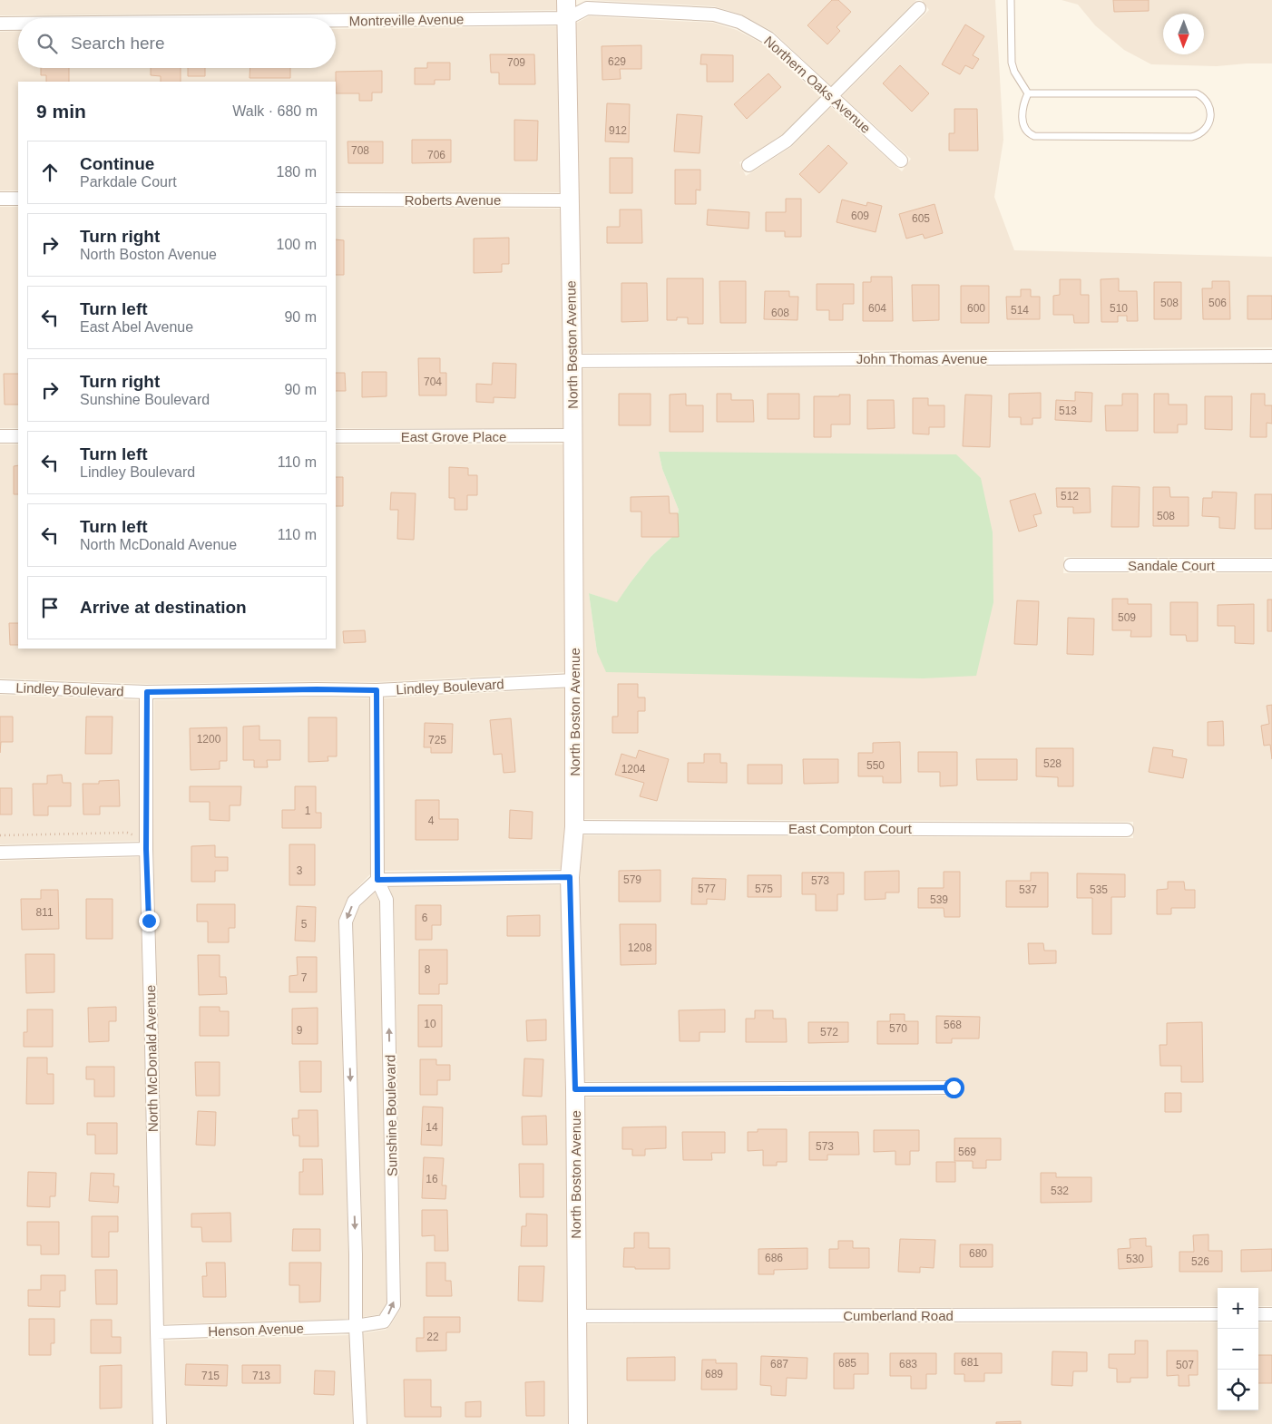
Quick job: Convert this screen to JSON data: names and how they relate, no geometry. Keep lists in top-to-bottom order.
{
  "streets": {
    "street": [
      "Montreville Avenue",
      "Northern Oaks Avenue",
      "Roberts Avenue",
      "North Boston Avenue",
      "John Thomas Avenue",
      "East Grove Place",
      "Sandale Court",
      "Lindley Boulevard",
      "East Compton Court",
      "North McDonald Avenue",
      "Sunshine Boulevard",
      "Cumberland Road",
      "Henson Avenue"
    ]
  },
  "crossings": [
    ["Montreville Avenue", "Northern Oaks Avenue"],
    ["Montreville Avenue", "North Boston Avenue"],
    ["Northern Oaks Avenue", "North Boston Avenue"],
    ["Roberts Avenue", "North Boston Avenue"],
    ["North Boston Avenue", "John Thomas Avenue"],
    ["North Boston Avenue", "East Grove Place"],
    ["North Boston Avenue", "Lindley Boulevard"],
    ["North Boston Avenue", "East Compton Court"],
    ["North Boston Avenue", "Cumberland Road"],
    ["Lindley Boulevard", "North McDonald Avenue"],
    ["Lindley Boulevard", "Sunshine Boulevard"],
    ["North McDonald Avenue", "Henson Avenue"],
    ["Sunshine Boulevard", "Henson Avenue"]
  ],
  "house_numbers": [
    "629",
    "709",
    "912",
    "708",
    "706",
    "609",
    "605",
    "508",
    "506",
    "604",
    "600",
    "510",
    "514",
    "608",
    "704",
    "513",
    "512",
    "508",
    "509",
    "1200",
    "725",
    "528",
    "550",
    "1204",
    "1",
    "4",
    "3",
    "579",
    "573",
    "577",
    "575",
    "537",
    "535",
    "539",
    "811",
    "6",
    "5",
    "1208",
    "8",
    "7",
    "10",
    "568",
    "570",
    "9",
    "572",
    "14",
    "573",
    "569",
    "16",
    "532",
    "680",
    "686",
    "530",
    "526",
    "22",
    "681",
    "685",
    "687",
    "683",
    "507",
    "689",
    "715",
    "713"
  ],
  "north": "bottom",
  "page": {
    "search": "Search here",
    "heading": ["9 min", "Walk · 680 m"],
    "list": [
      ["Continue", "Parkdale Court", "180 m"],
      ["Turn right", "North Boston Avenue", "100 m"],
      ["Turn left", "East Abel Avenue", "90 m"],
      ["Turn right", "Sunshine Boulevard", "90 m"],
      ["Turn left", "Lindley Boulevard", "110 m"],
      ["Turn left", "North McDonald Avenue", "110 m"],
      "Arrive at destination"
    ],
    "map_buttons": ["+", "−"]
  }
}
